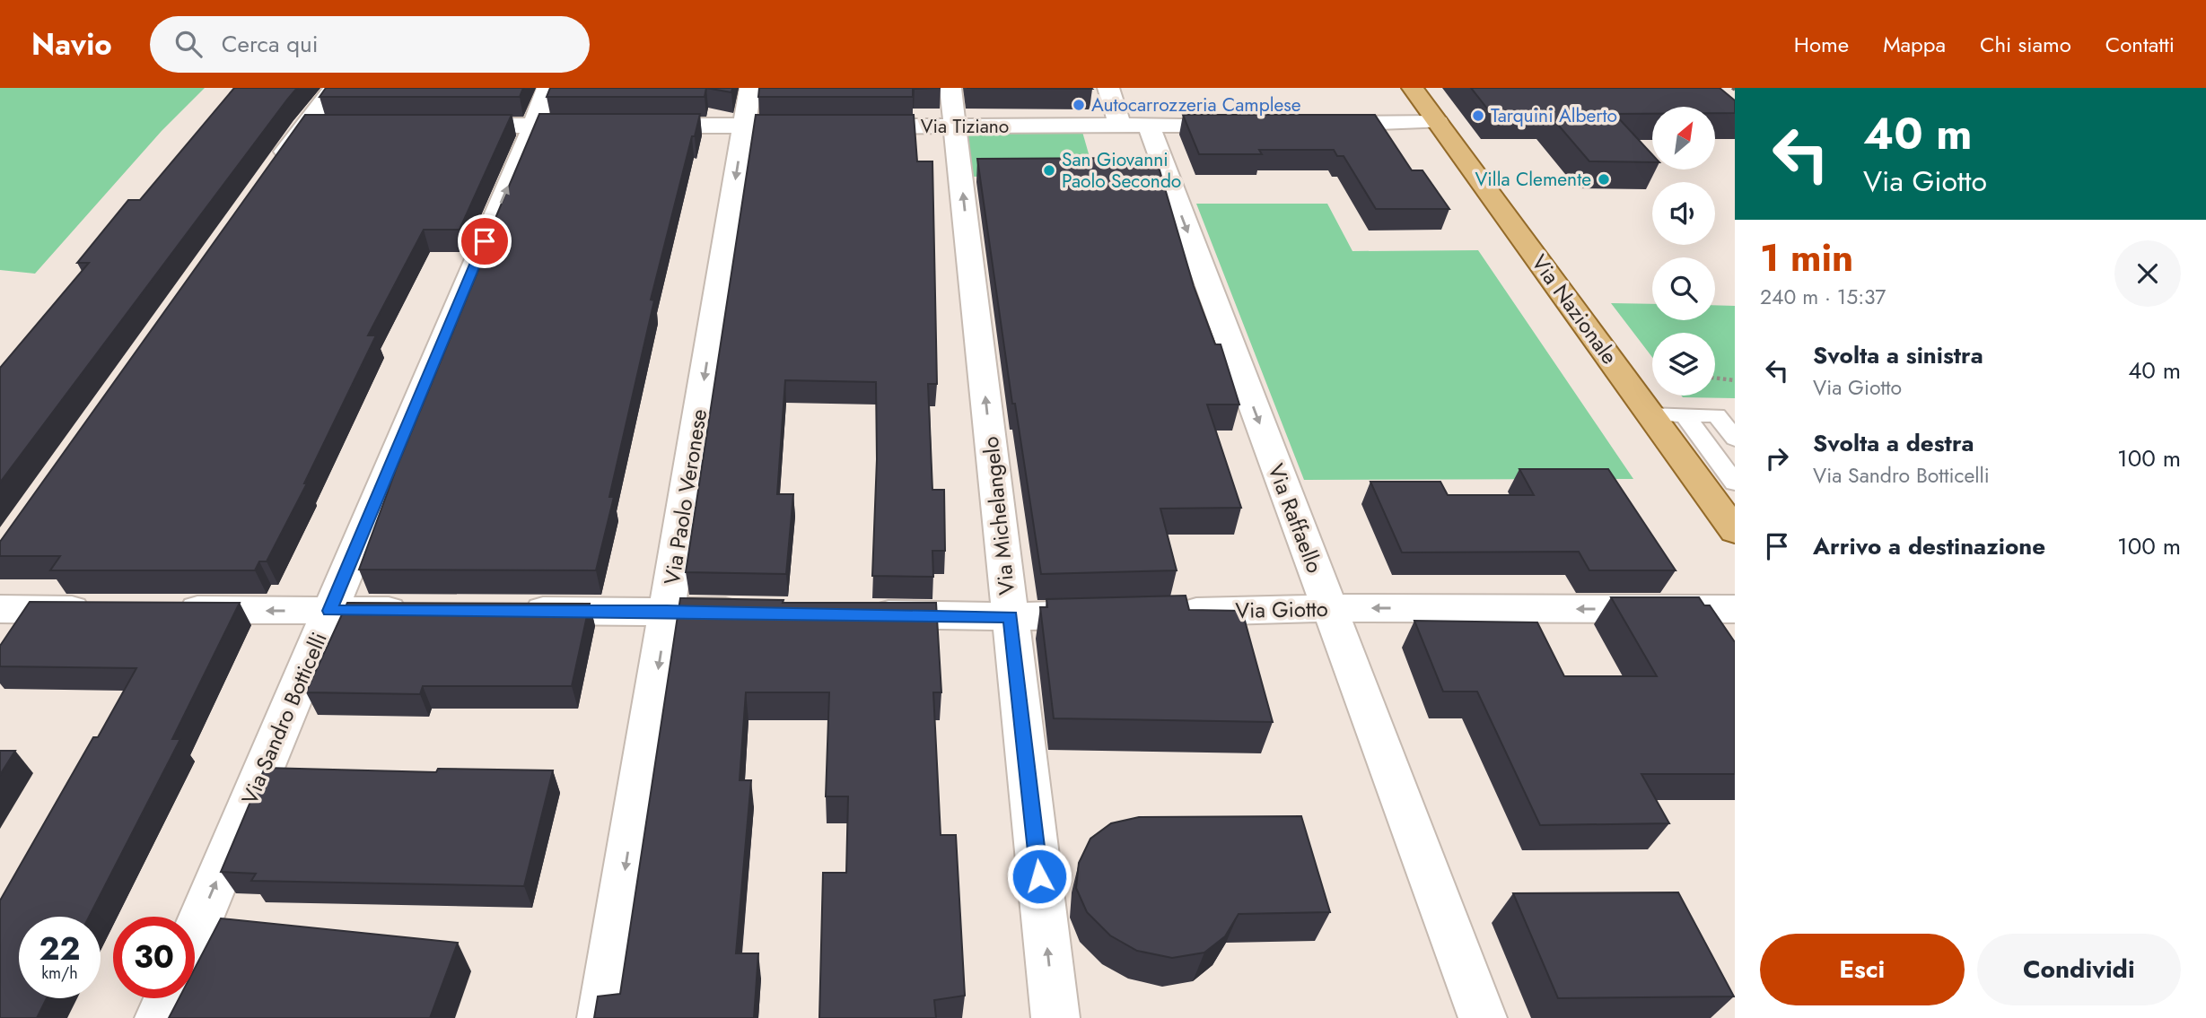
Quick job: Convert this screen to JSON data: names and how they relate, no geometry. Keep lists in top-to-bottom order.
{
  "streets": {
    "main road": ["Via Nazionale"],
    "street": [
      "Via Tiziano",
      "Via Paolo Veronese",
      "Via Michelangelo",
      "Via Raffaello",
      "Via Giotto",
      "Via Sandro Botticelli"
    ]
  },
  "crossings": [
    ["Via Tiziano", "Via Michelangelo"],
    ["Via Tiziano", "Via Raffaello"],
    ["Via Raffaello", "Via Giotto"]
  ],
  "one_way": [
    "Via Paolo Veronese",
    "Via Michelangelo",
    "Via Raffaello",
    "Via Giotto",
    "Via Sandro Botticelli"
  ],
  "places": [
    "Autocarrozzeria Camplese",
    "Tarquini Alberto",
    "San Giovanni Paolo Secondo",
    "Villa Clemente"
  ],
  "north": "top right",
  "page": {
    "header": "Navio",
    "search": "Cerca qui",
    "nav": [
      "Home",
      "Mappa",
      "Chi siamo",
      "Contatti"
    ],
    "turn": ["40 m", "Via Giotto"],
    "heading": ["1 min", "240 m · 15:37"],
    "list": [
      {
        "name": "Svolta a sinistra",
        "note": "Via Giotto",
        "value": "40 m"
      },
      {
        "name": "Svolta a destra",
        "note": "Via Sandro Botticelli",
        "value": "100 m"
      },
      {
        "name": "Arrivo a destinazione",
        "value": "100 m"
      }
    ],
    "speed": "22 km/h",
    "limit": "30",
    "buttons": ["Esci", "Condividi"]
  }
}
